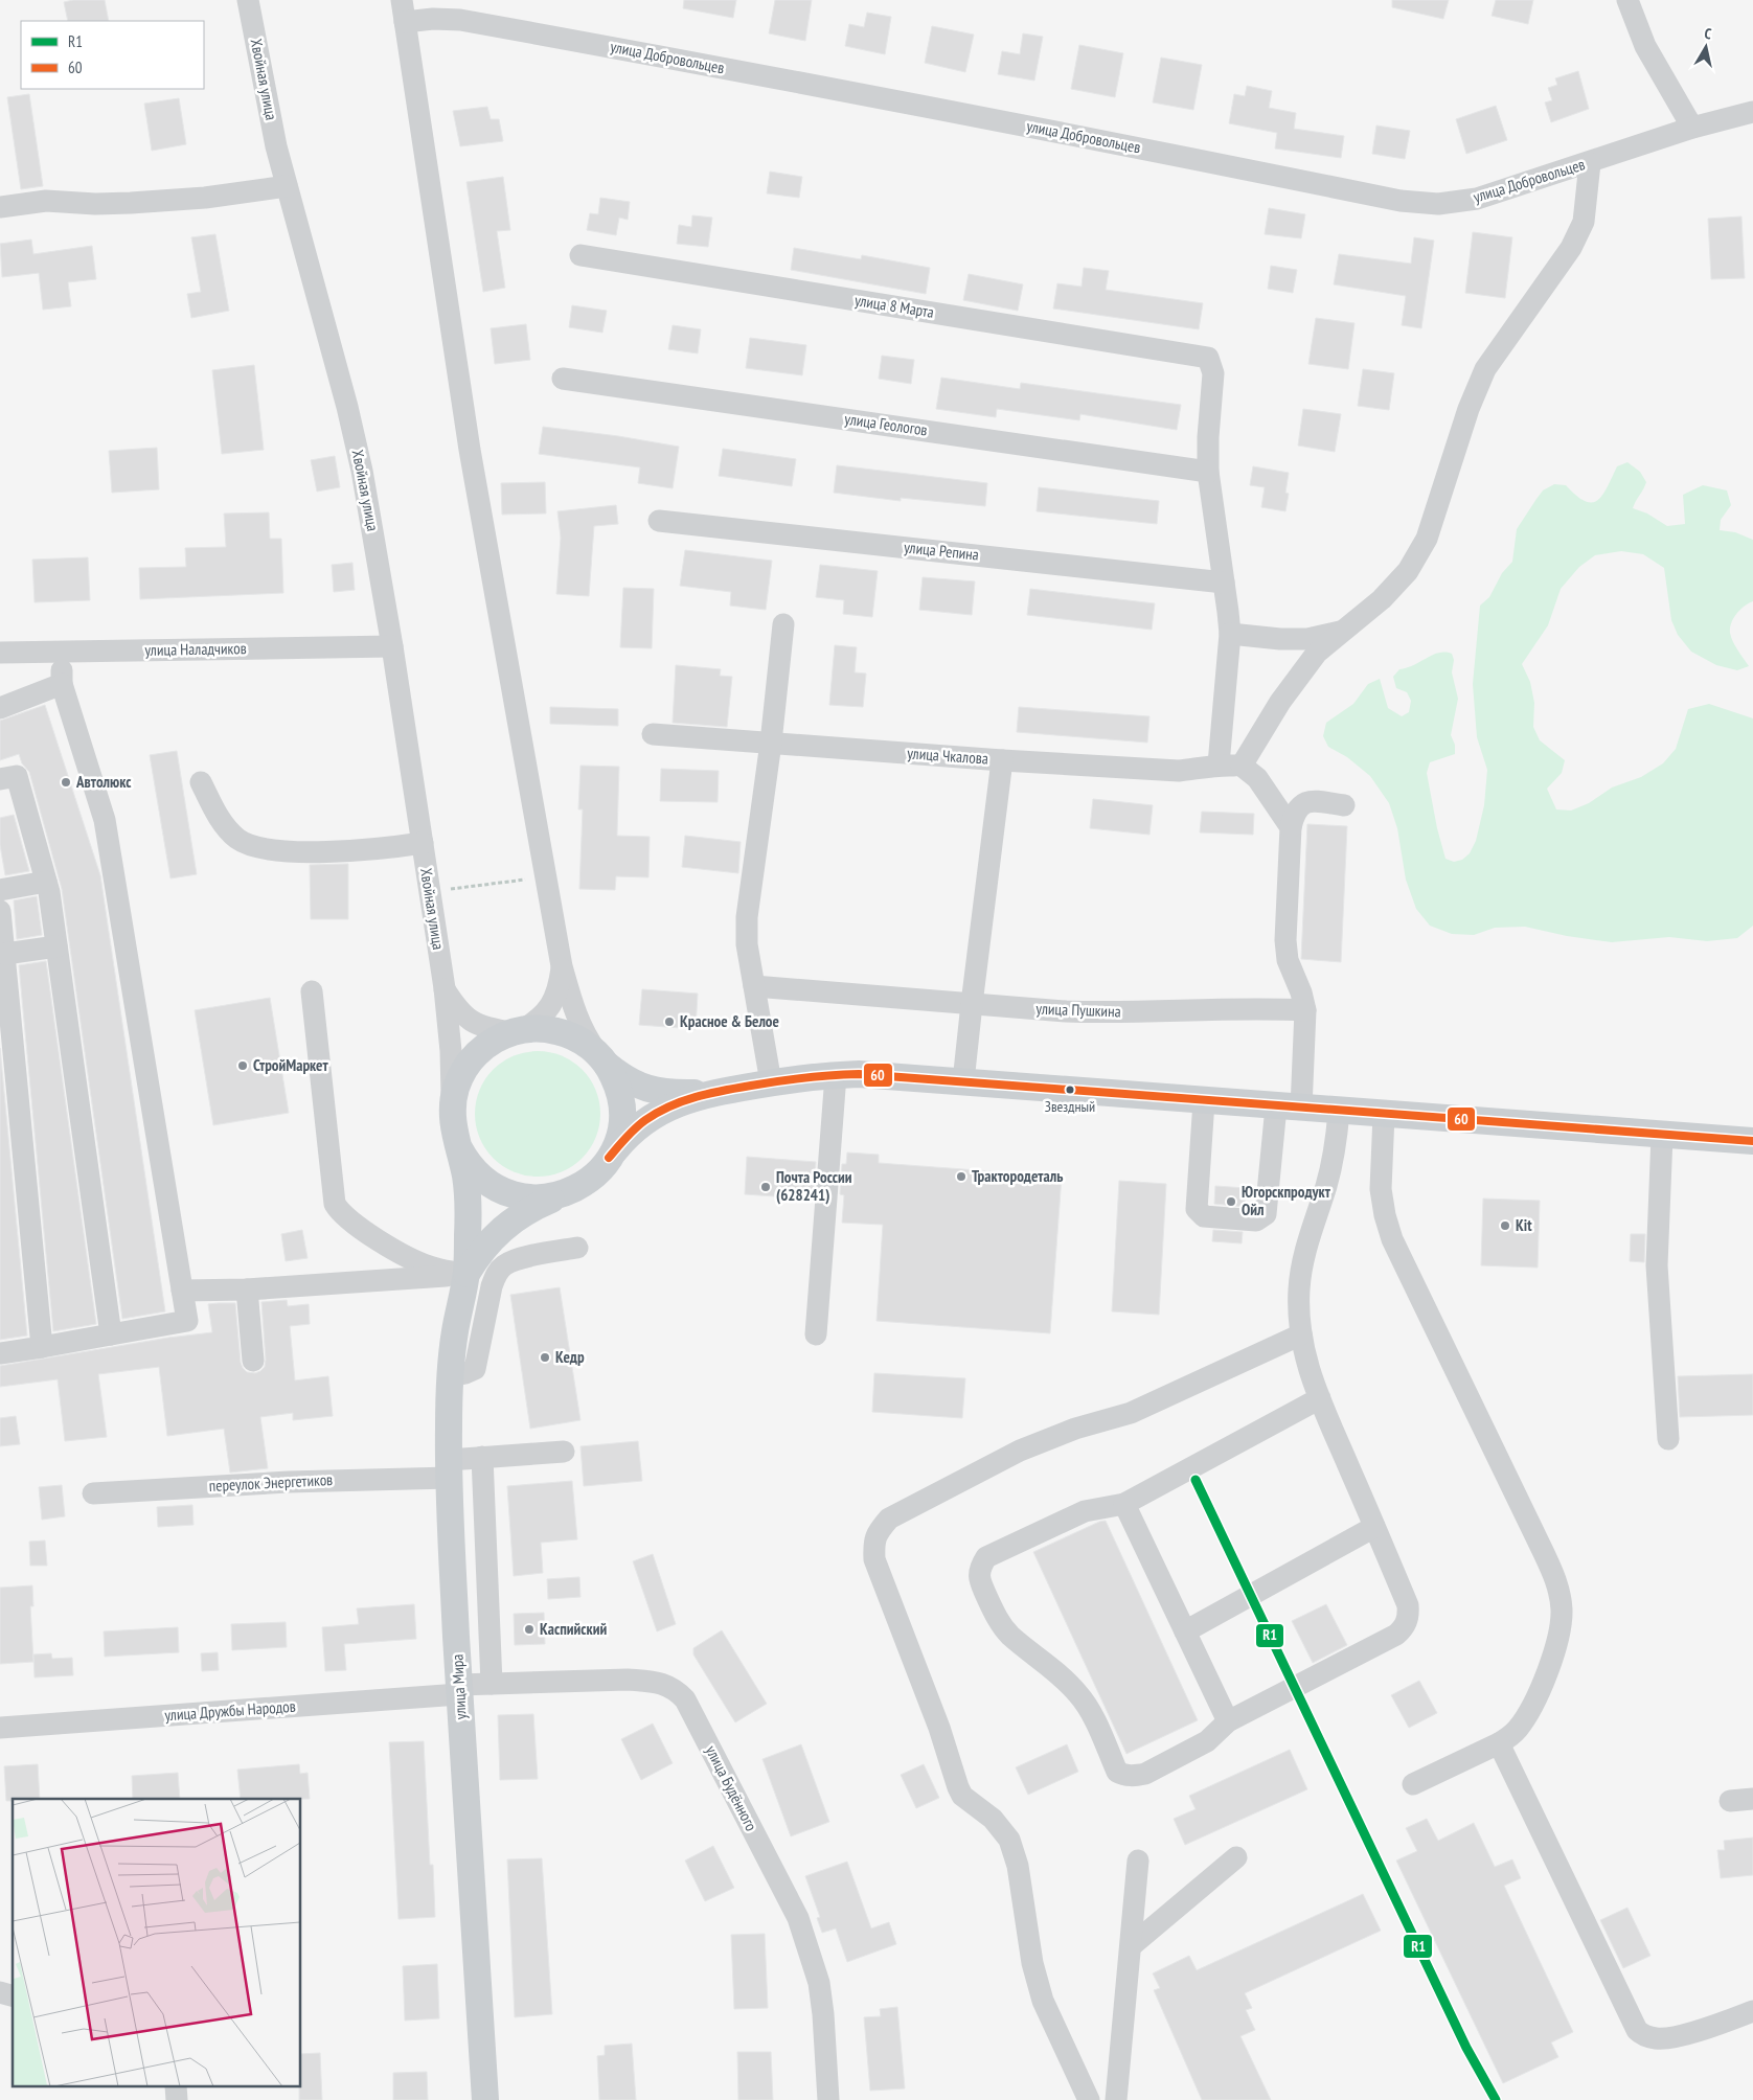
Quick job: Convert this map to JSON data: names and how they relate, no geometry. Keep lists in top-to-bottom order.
{
  "streets": {
    "main road": ["улица Мира"],
    "street": [
      "улица Добровольцев",
      "Хвойная улица",
      "улица 8 Марта",
      "улица Геологов",
      "улица Репина",
      "улица Наладчиков",
      "улица Чкалова",
      "улица Пушкина",
      "переулок Энергетиков",
      "улица Дружбы Народов",
      "улица Будённого"
    ]
  },
  "crossings": [
    ["Хвойная улица", "улица Наладчиков"],
    ["улица 8 Марта", "улица Геологов"],
    ["переулок Энергетиков", "улица Мира"],
    ["улица Мира", "улица Дружбы Народов"],
    ["улица Мира", "улица Будённого"],
    ["улица Дружбы Народов", "улица Будённого"]
  ],
  "places": [
    "Автолюкс",
    "Красное & Белое",
    "СтройМаркет",
    "Звездный",
    "Трактородеталь",
    "Почта России (628241)",
    "Югорскпродукт Ойл",
    "Kit",
    "Кедр",
    "Каспийский"
  ],
  "lines": ["transit line 60", "transit line R1"],
  "legend": ["R1", "60"],
  "north": "top"
}
